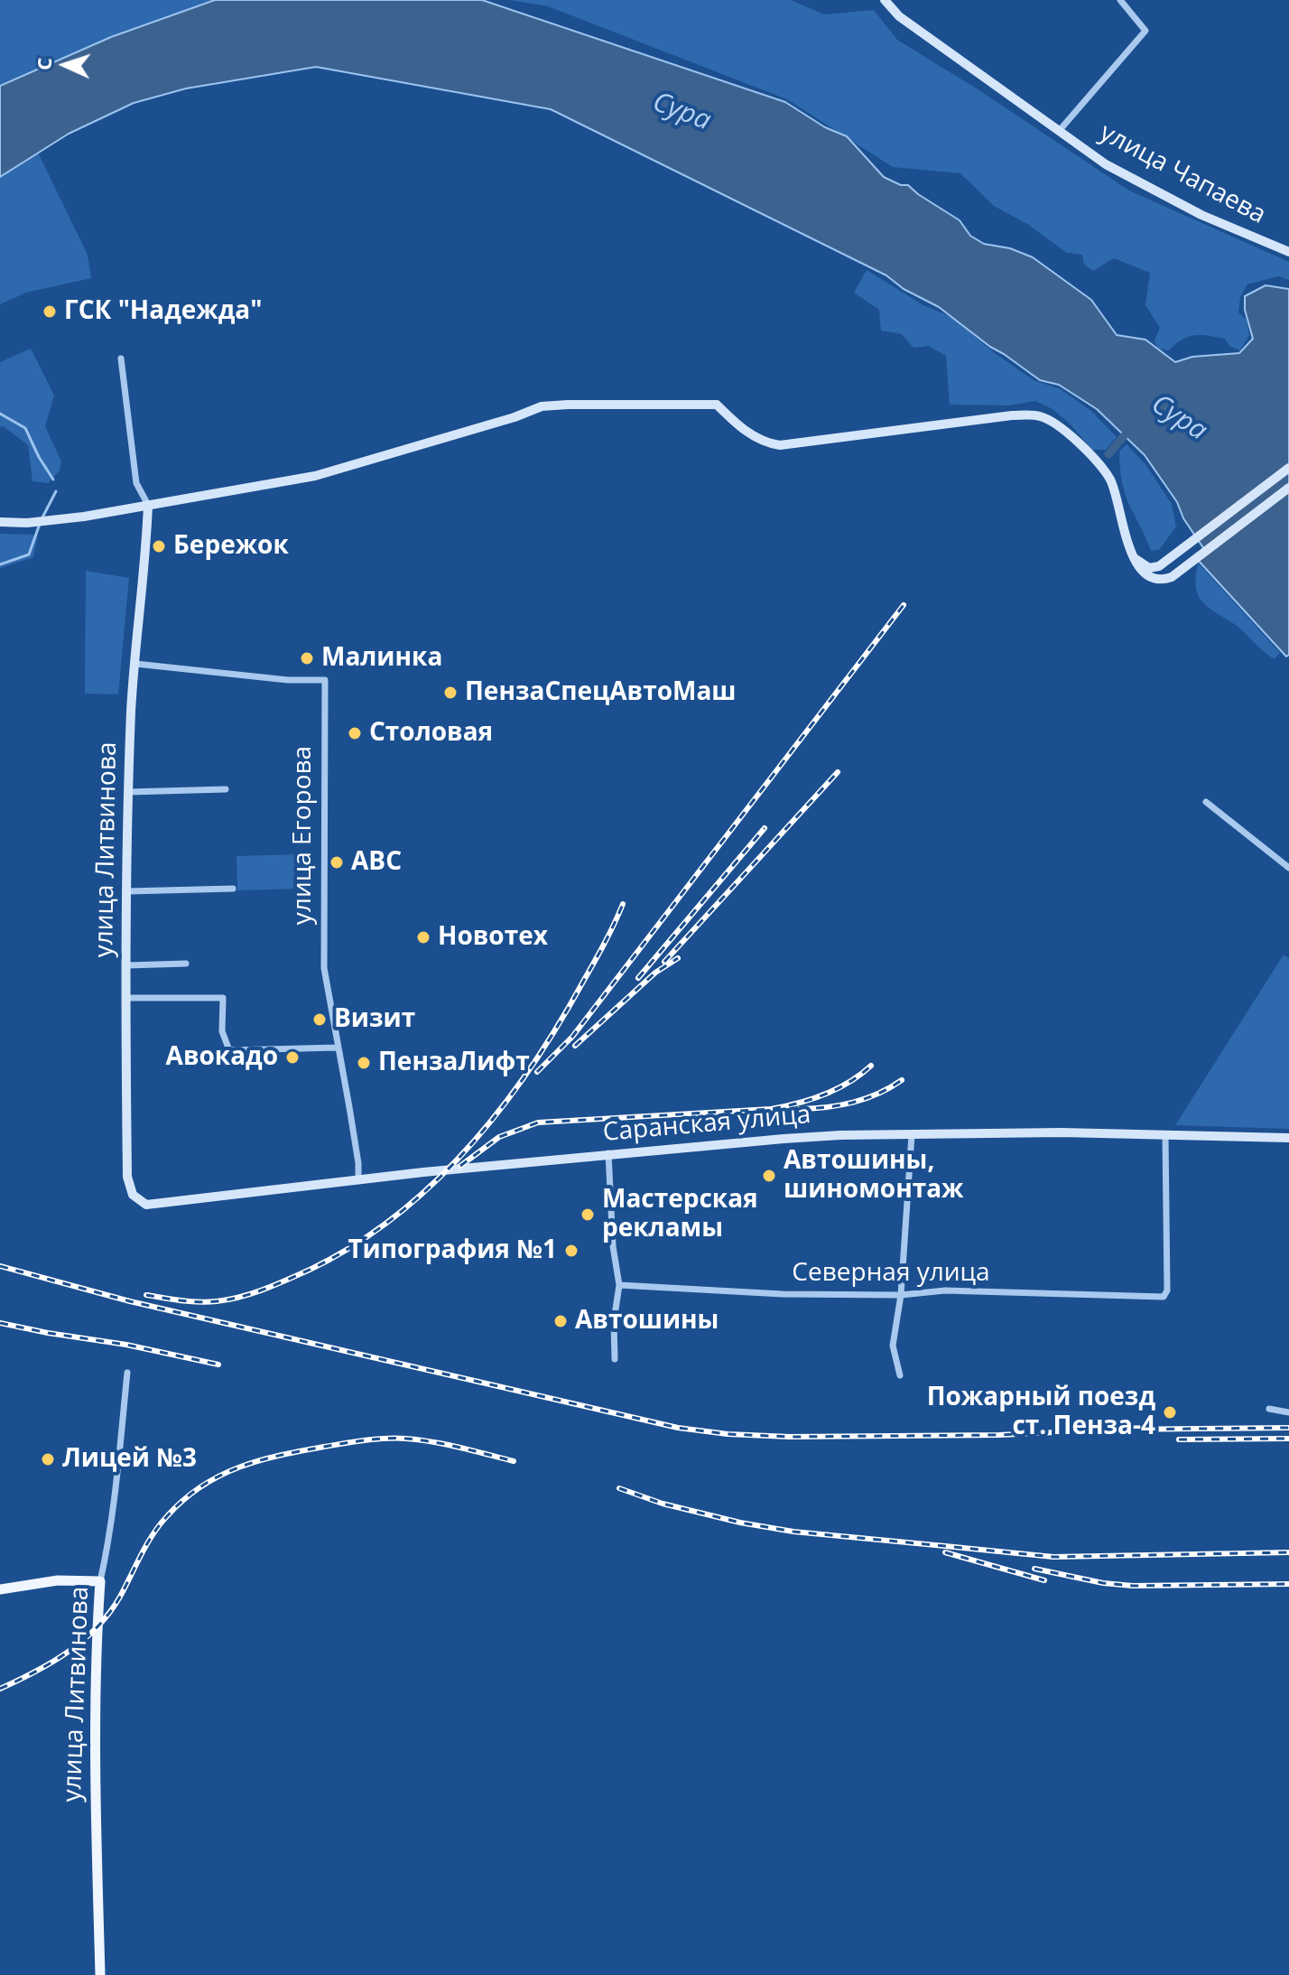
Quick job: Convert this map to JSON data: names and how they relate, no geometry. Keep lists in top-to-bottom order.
{
  "streets": {
    "main road": ["улица Чапаева", "улица Литвинова", "Саранская улица"],
    "street": ["улица Егорова", "Северная улица"]
  },
  "crossings": [
    ["улица Егорова", "улица Литвинова"],
    ["улица Егорова", "Саранская улица"],
    ["улица Литвинова", "Саранская улица"],
    ["Саранская улица", "Северная улица"]
  ],
  "water": ["Сура"],
  "places": [
    "ГСК \"Надежда\"",
    "Бережок",
    "Малинка",
    "ПензаСпецАвтоМаш",
    "Столовая",
    "ABC",
    "Новотех",
    "Визит",
    "Авокадо",
    "ПензаЛифт",
    "Автошины, шиномонтаж",
    "Мастерская рекламы",
    "Типография №1",
    "Автошины",
    "Пожарный поезд ст. Пенза-4",
    "Лицей №3"
  ],
  "north": "left"
}
